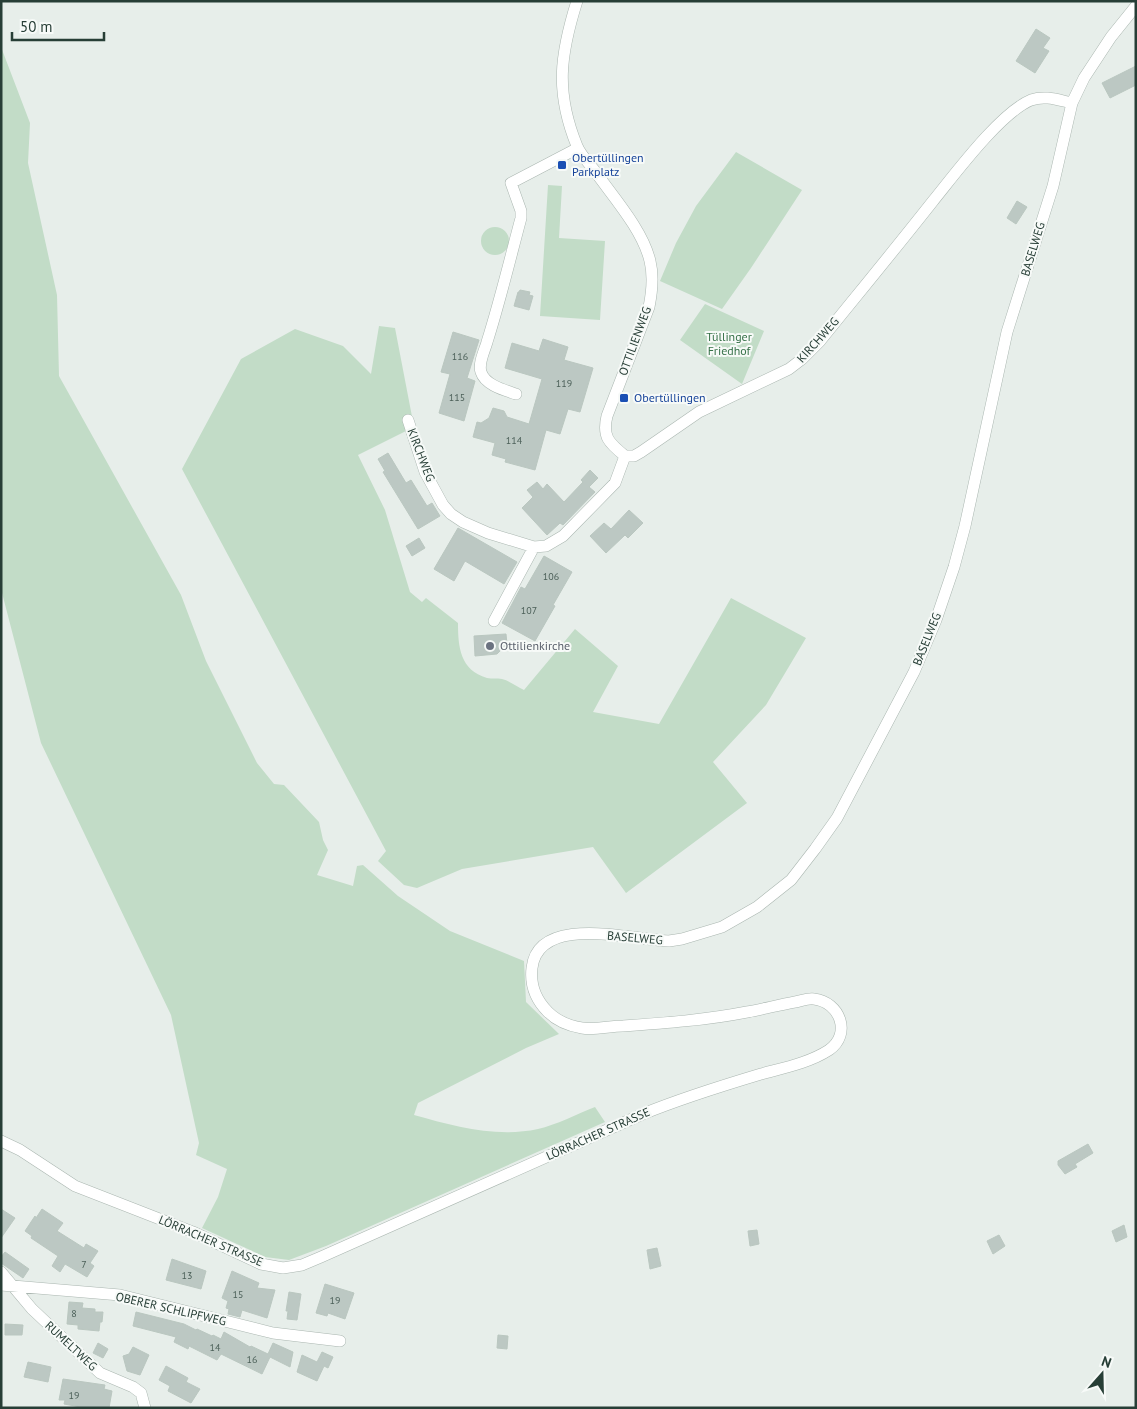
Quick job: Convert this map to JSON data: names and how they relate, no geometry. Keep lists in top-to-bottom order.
{
  "streets": {
    "street": [
      "BASELWEG",
      "KIRCHWEG",
      "OTTILIENWEG",
      "LÖRRACHER STRASSE",
      "OBERER SCHLIPFWEG",
      "RUMELTWEG"
    ]
  },
  "crossings": [
    ["BASELWEG", "KIRCHWEG"],
    ["BASELWEG", "LÖRRACHER STRASSE"],
    ["KIRCHWEG", "OTTILIENWEG"],
    ["OBERER SCHLIPFWEG", "RUMELTWEG"]
  ],
  "parks": ["Tüllinger Friedhof"],
  "places": {
    "transit": ["Obertüllingen Parkplatz", "Obertüllingen"],
    "other": ["Ottilienkirche"]
  },
  "house_numbers": [
    "116",
    "119",
    "115",
    "114",
    "106",
    "107",
    "7",
    "13",
    "15",
    "19",
    "8",
    "14",
    "16",
    "19"
  ],
  "scale_bar": "50 m",
  "north": "top"
}
